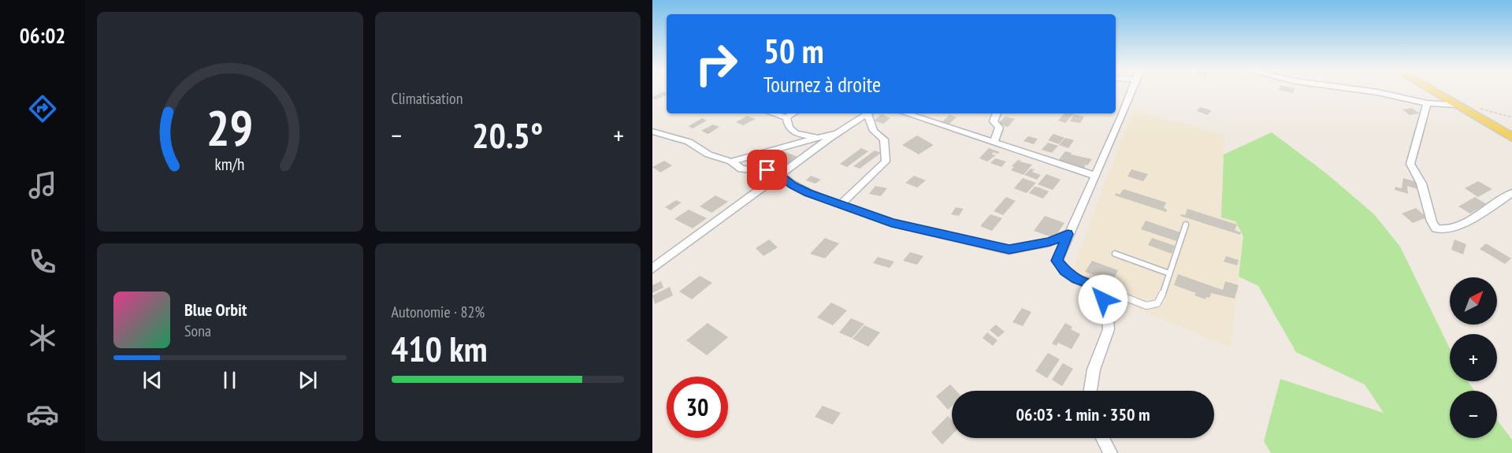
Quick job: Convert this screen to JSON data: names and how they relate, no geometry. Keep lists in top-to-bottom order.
{
  "north": "top right",
  "page": {
    "tabs": "06:02",
    "tile": [
      "Climatisation",
      ["Autonomie · 82%", "410 km"]
    ],
    "turn": ["50 m", "Tournez à droite"],
    "heat": ["−", "20.5°", "+"],
    "map_buttons": ["+", "−"],
    "song": ["Blue Orbit", "Sona"],
    "limit": "30",
    "trip": "06:03 · 1 min · 350 m",
    "gauge": ["29", "km/h"]
  }
}
